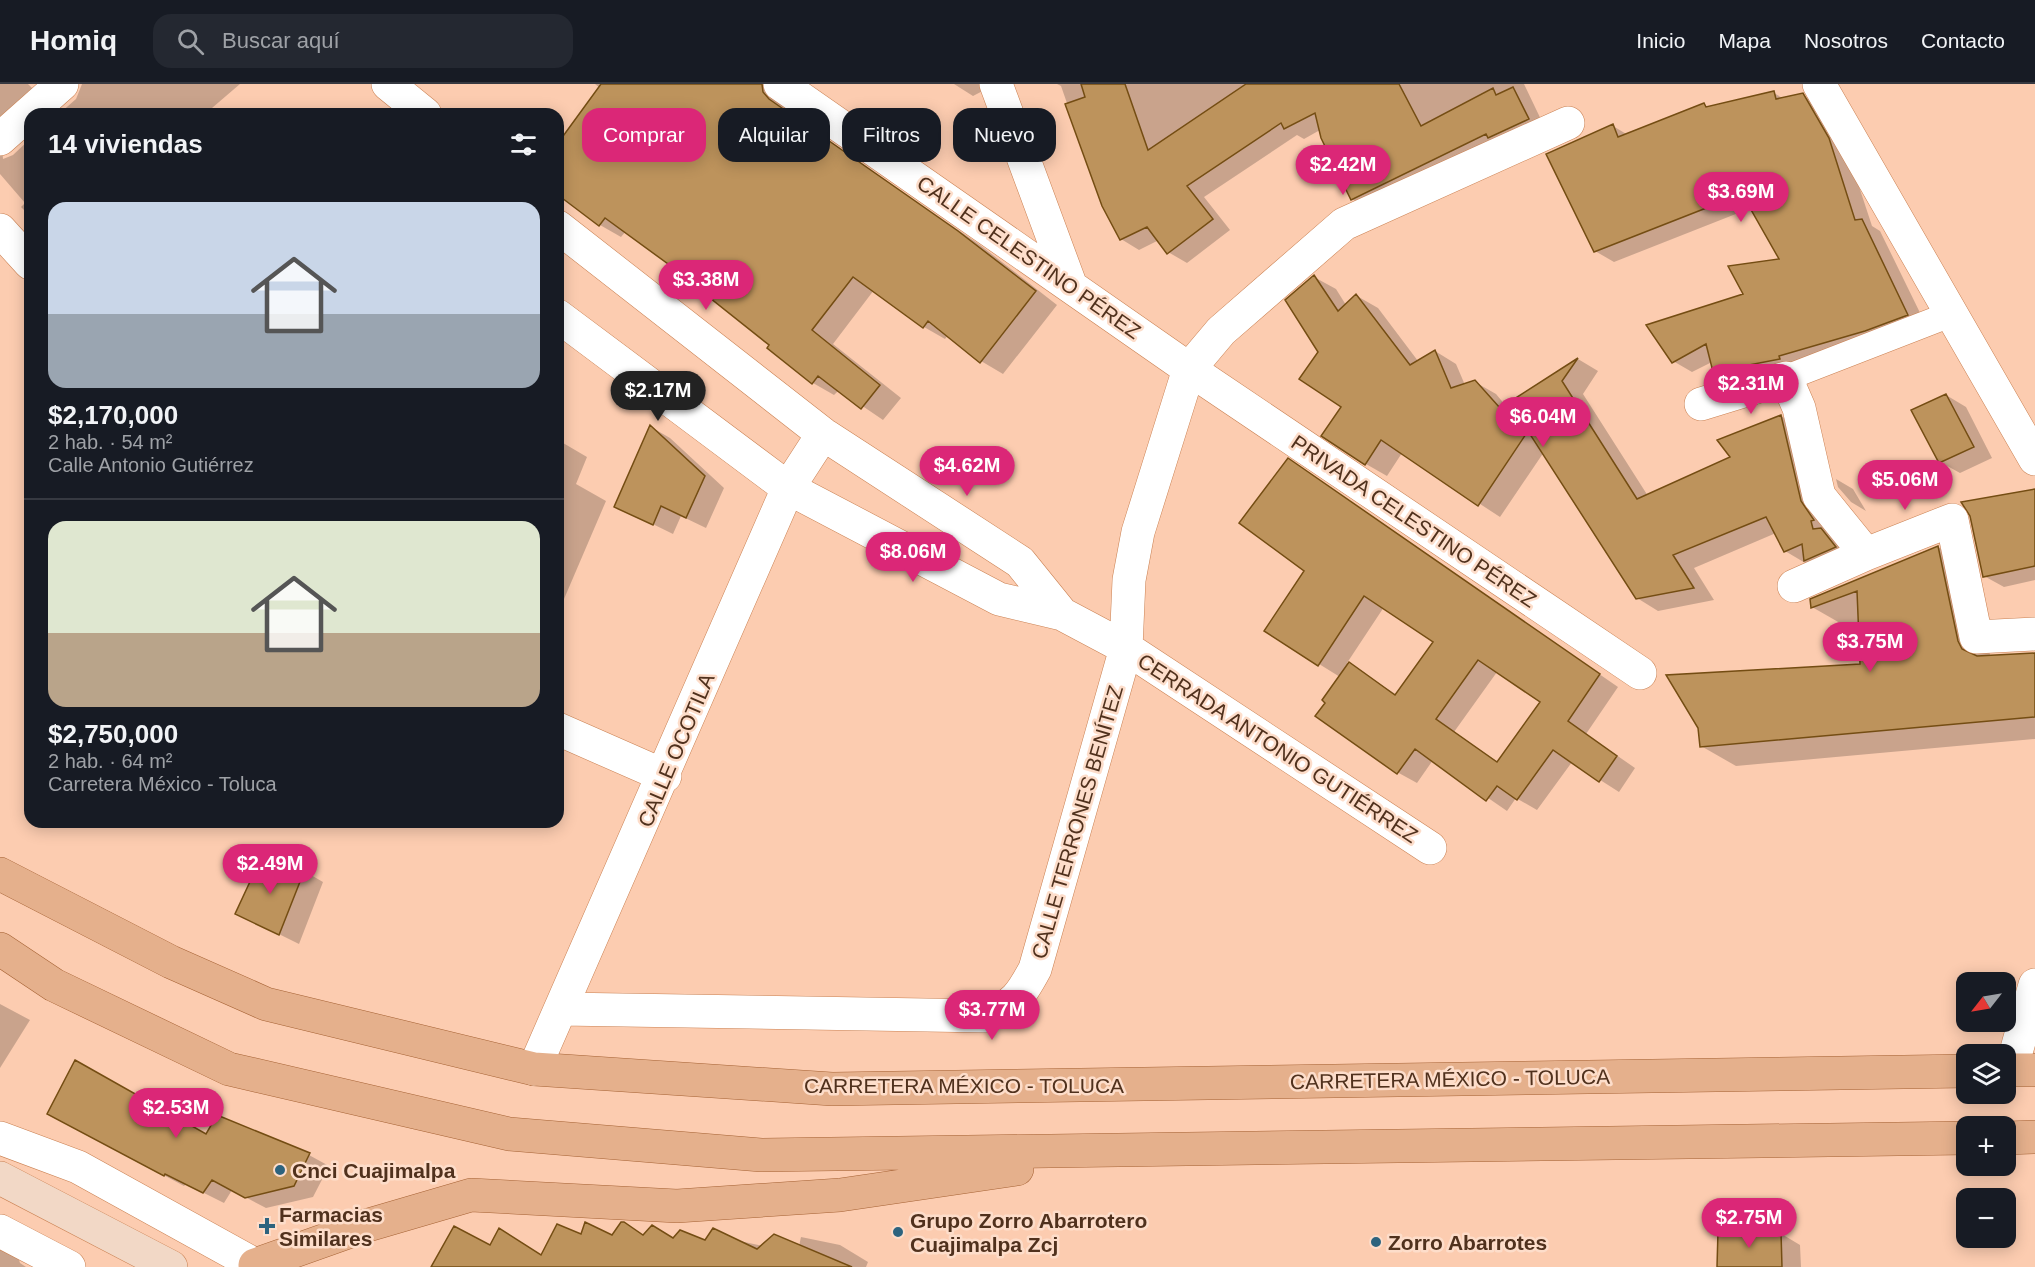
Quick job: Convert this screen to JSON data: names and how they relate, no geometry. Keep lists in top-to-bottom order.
{
  "streets": {
    "main road": ["CARRETERA MÉXICO - TOLUCA"],
    "street": [
      "CALLE CELESTINO PÉREZ",
      "PRIVADA CELESTINO PÉREZ",
      "CERRADA ANTONIO GUTIÉRREZ",
      "CALLE OCOTILA",
      "CALLE TERRONES BENÍTEZ"
    ]
  },
  "crossings": [
    ["CALLE CELESTINO PÉREZ", "PRIVADA CELESTINO PÉREZ"],
    ["CALLE CELESTINO PÉREZ", "CALLE TERRONES BENÍTEZ"],
    ["PRIVADA CELESTINO PÉREZ", "CALLE TERRONES BENÍTEZ"],
    ["CERRADA ANTONIO GUTIÉRREZ", "CALLE TERRONES BENÍTEZ"],
    ["CALLE OCOTILA", "CALLE TERRONES BENÍTEZ"],
    ["CALLE OCOTILA", "CARRETERA MÉXICO - TOLUCA"]
  ],
  "places": {
    "other": ["Cnci Cuajimalpa", "Grupo Zorro Abarrotero Cuajimalpa Zcj", "Zorro Abarrotes"],
    "health": ["Farmacias Similares"]
  },
  "north": "bottom left",
  "page": {
    "header": "Homiq",
    "search": "Buscar aquí",
    "nav": [
      "Inicio",
      "Mapa",
      "Nosotros",
      "Contacto"
    ],
    "chip": [
      "Comprar",
      "Alquilar",
      "Filtros",
      "Nuevo"
    ],
    "heading": "14 viviendas",
    "price": [
      "$2.42M",
      "$3.69M",
      "$3.38M",
      "$2.31M",
      "$2.17M",
      "$6.04M",
      "$4.62M",
      "$5.06M",
      "$8.06M",
      "$3.75M",
      "$2.49M",
      "$3.77M",
      "$2.53M",
      "$2.75M"
    ],
    "list": [
      {
        "name": "$2,170,000",
        "note": "2 hab. · 54 m² · Calle Antonio Gutiérrez"
      },
      {
        "name": "$2,750,000",
        "note": "2 hab. · 64 m² · Carretera México - Toluca"
      }
    ],
    "map_buttons": ["+", "−"]
  }
}
